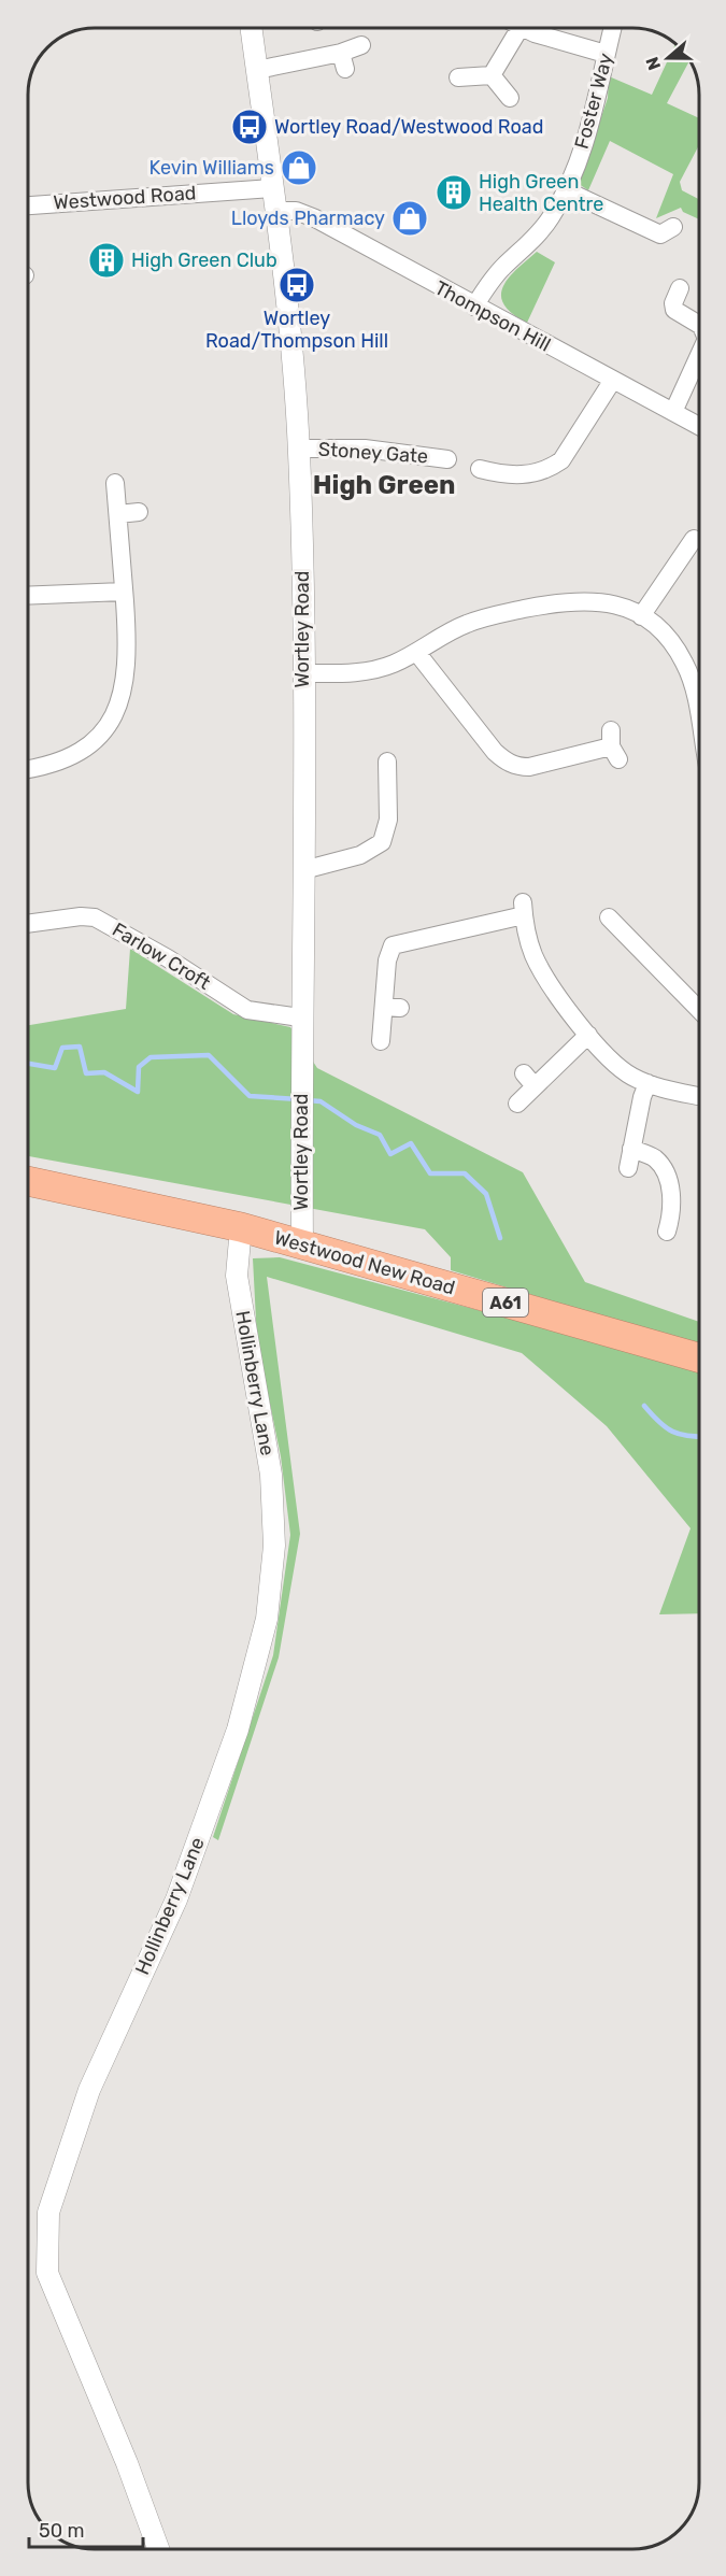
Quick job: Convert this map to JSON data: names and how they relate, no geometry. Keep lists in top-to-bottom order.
{
  "streets": {
    "highway": ["Westwood New Road", "A61"],
    "street": [
      "Foster Way",
      "Westwood Road",
      "Thompson Hill",
      "Stoney Gate",
      "Wortley Road",
      "Farlow Croft",
      "Hollinberry Lane"
    ]
  },
  "crossings": [
    ["Foster Way", "Thompson Hill"],
    ["Westwood Road", "Wortley Road"],
    ["Thompson Hill", "Wortley Road"],
    ["Stoney Gate", "Wortley Road"],
    ["Wortley Road", "Farlow Croft"],
    ["Wortley Road", "Westwood New Road"],
    ["Westwood New Road", "Hollinberry Lane"]
  ],
  "districts": ["High Green"],
  "places": {
    "bus stop": ["Wortley Road/Westwood Road", "Wortley Road/Thompson Hill"],
    "shop": ["Kevin Williams", "Lloyds Pharmacy"],
    "building": ["High Green Health Centre", "High Green Club"]
  },
  "scale_bar": "50 m",
  "north": "left"
}
